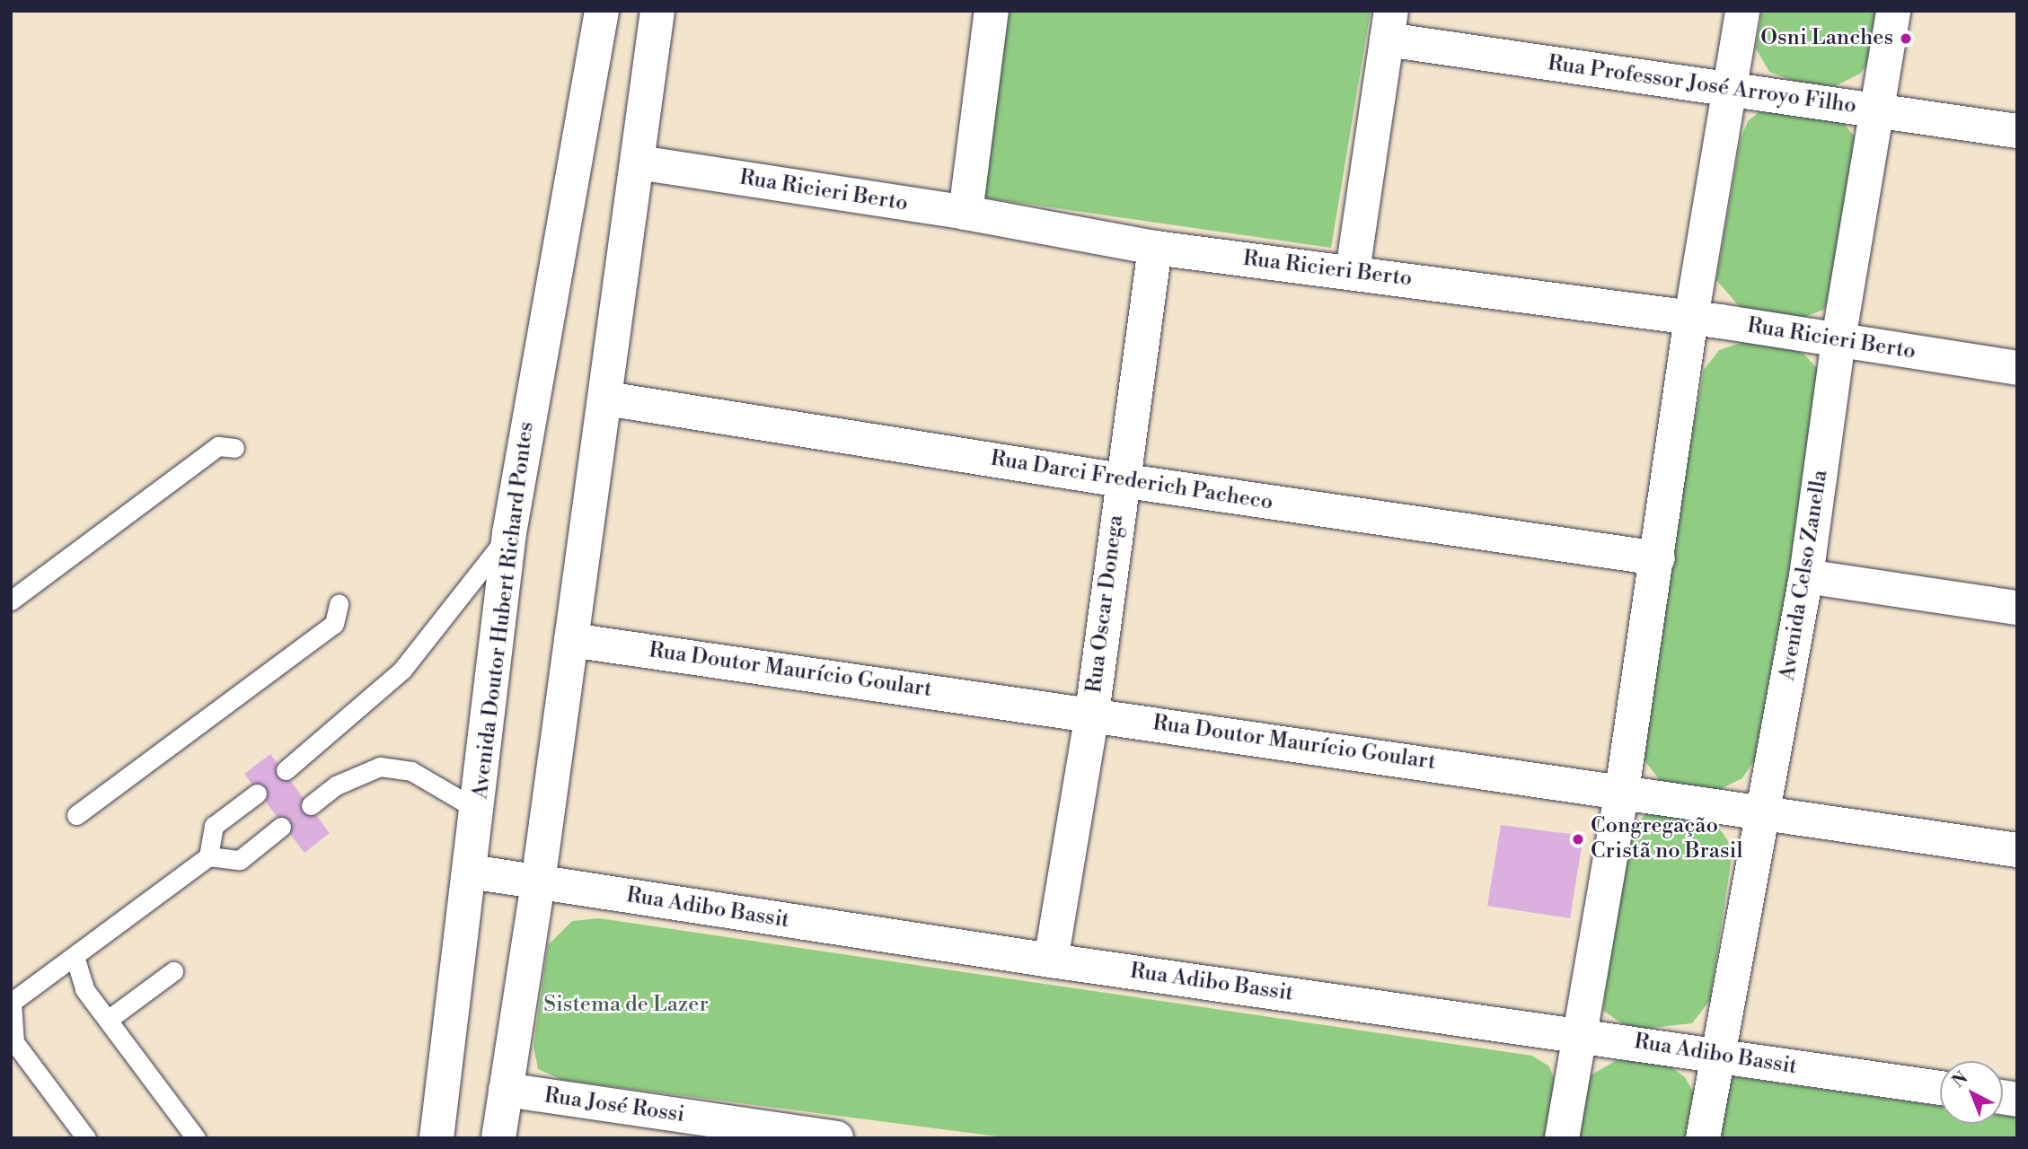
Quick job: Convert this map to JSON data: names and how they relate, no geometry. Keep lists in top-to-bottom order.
{
  "streets": {
    "street": [
      "Rua Professor José Arroyo Filho",
      "Rua Ricieri Berto",
      "Rua Darci Frederich Pacheco",
      "Avenida Celso Zanella",
      "Rua Oscar Donega",
      "Avenida Doutor Hubert Richard Pontes",
      "Rua Doutor Maurício Goulart",
      "Rua Adibo Bassit",
      "Rua José Rossi"
    ]
  },
  "crossings": [
    ["Rua Professor José Arroyo Filho", "Avenida Celso Zanella"],
    ["Rua Ricieri Berto", "Avenida Celso Zanella"],
    ["Rua Ricieri Berto", "Rua Oscar Donega"],
    ["Rua Darci Frederich Pacheco", "Rua Oscar Donega"],
    ["Avenida Celso Zanella", "Rua Doutor Maurício Goulart"],
    ["Avenida Celso Zanella", "Rua Adibo Bassit"],
    ["Rua Oscar Donega", "Rua Doutor Maurício Goulart"],
    ["Rua Oscar Donega", "Rua Adibo Bassit"],
    ["Avenida Doutor Hubert Richard Pontes", "Rua Adibo Bassit"]
  ],
  "parks": ["Sistema de Lazer"],
  "places": ["Osni Lanches", "Congregação Cristã no Brasil"],
  "north": "top left"
}
